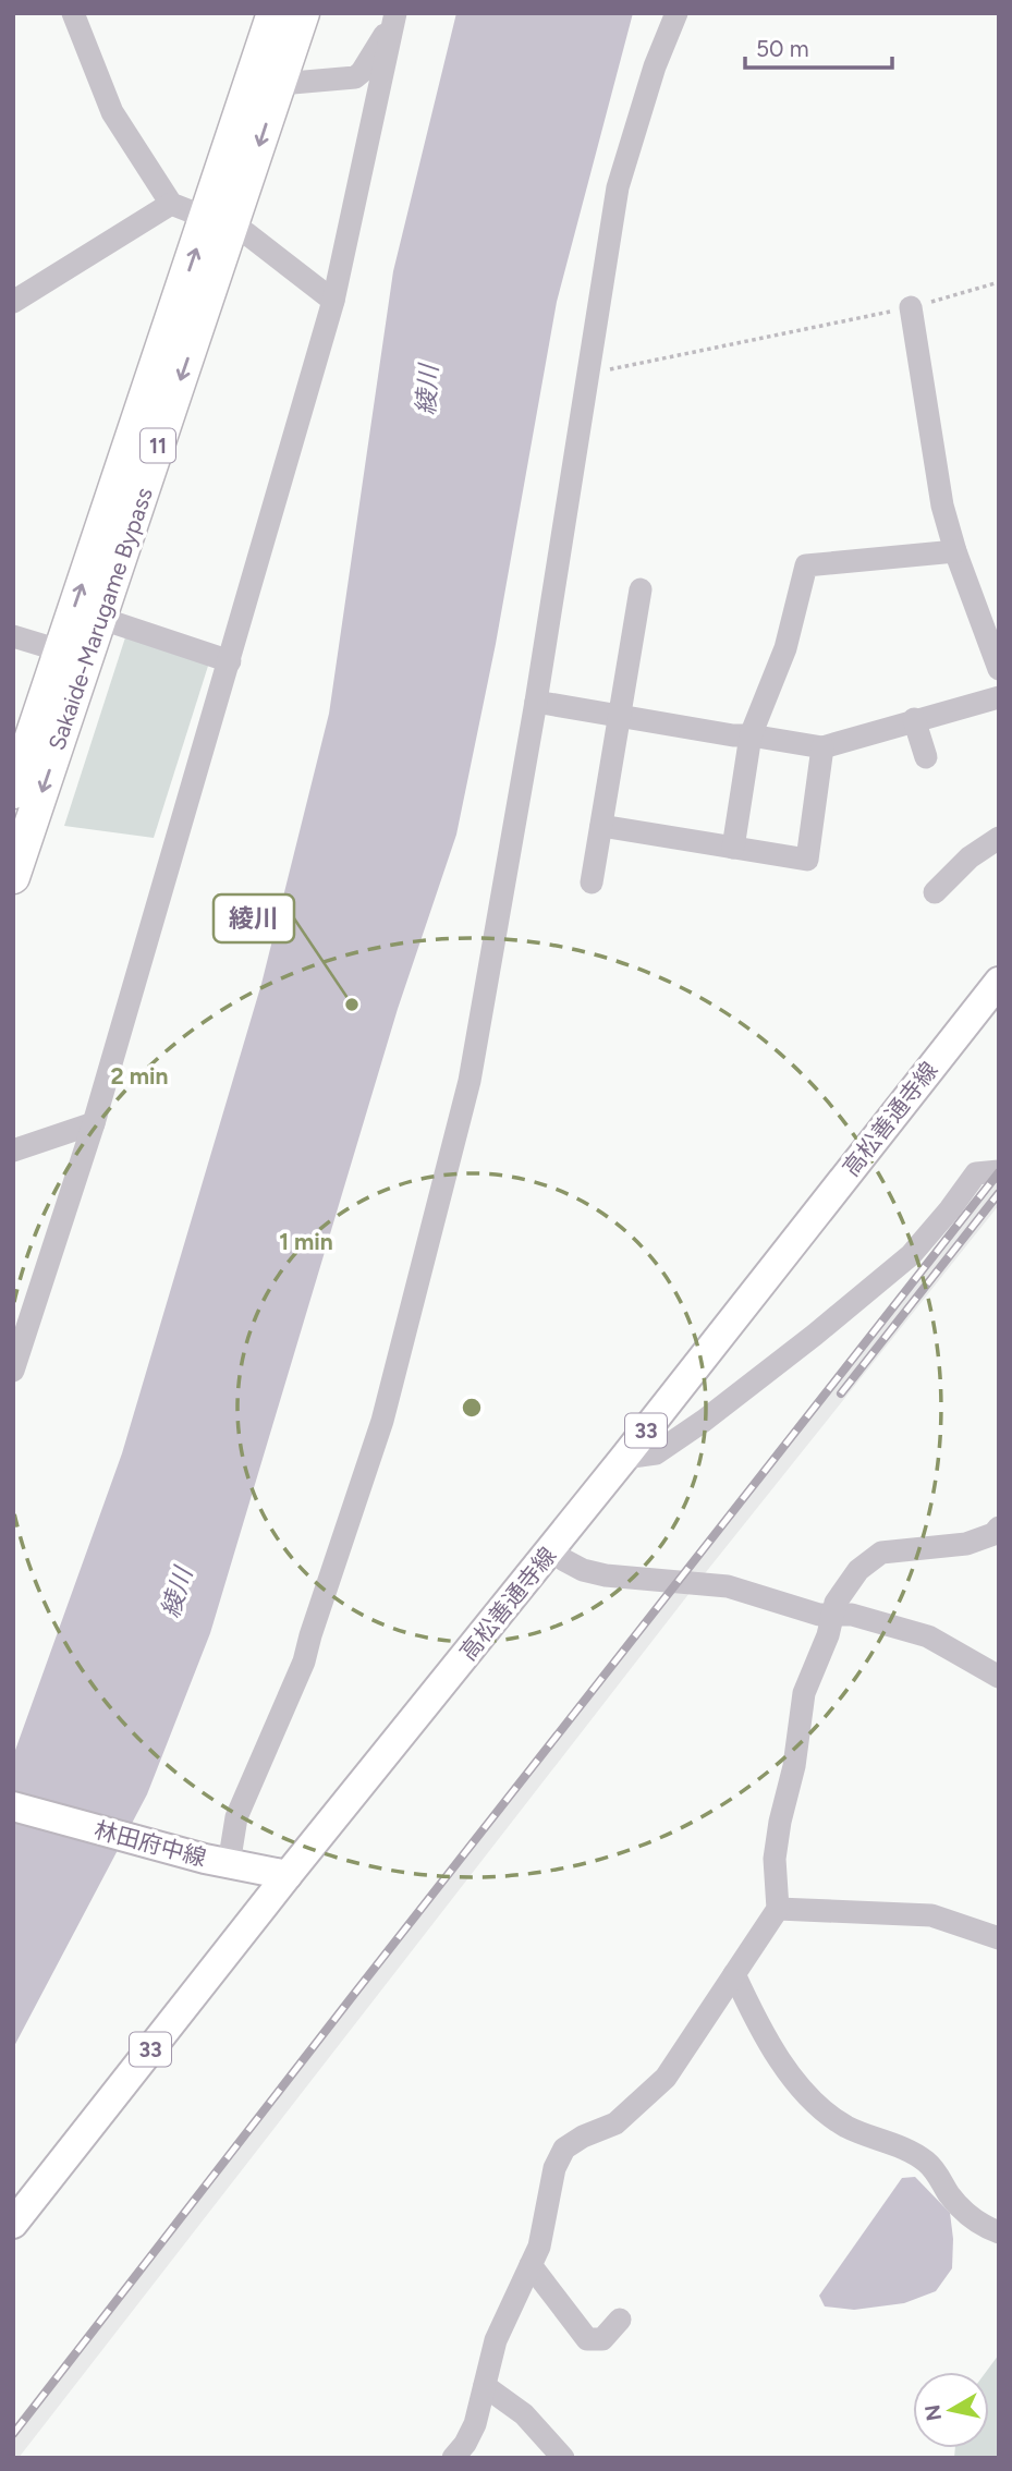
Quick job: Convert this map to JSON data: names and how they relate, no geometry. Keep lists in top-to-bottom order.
{
  "streets": {
    "highway": ["11", "Sakaide-Marugame Bypass"],
    "main road": ["高松善通寺線", "33", "林田府中線"]
  },
  "crossings": [
    ["高松善通寺線", "林田府中線"]
  ],
  "water": ["綾川"],
  "places": ["綾川"],
  "scale_bar": "50 m",
  "north": "left",
  "rings": ["2 min", "1 min"]
}
